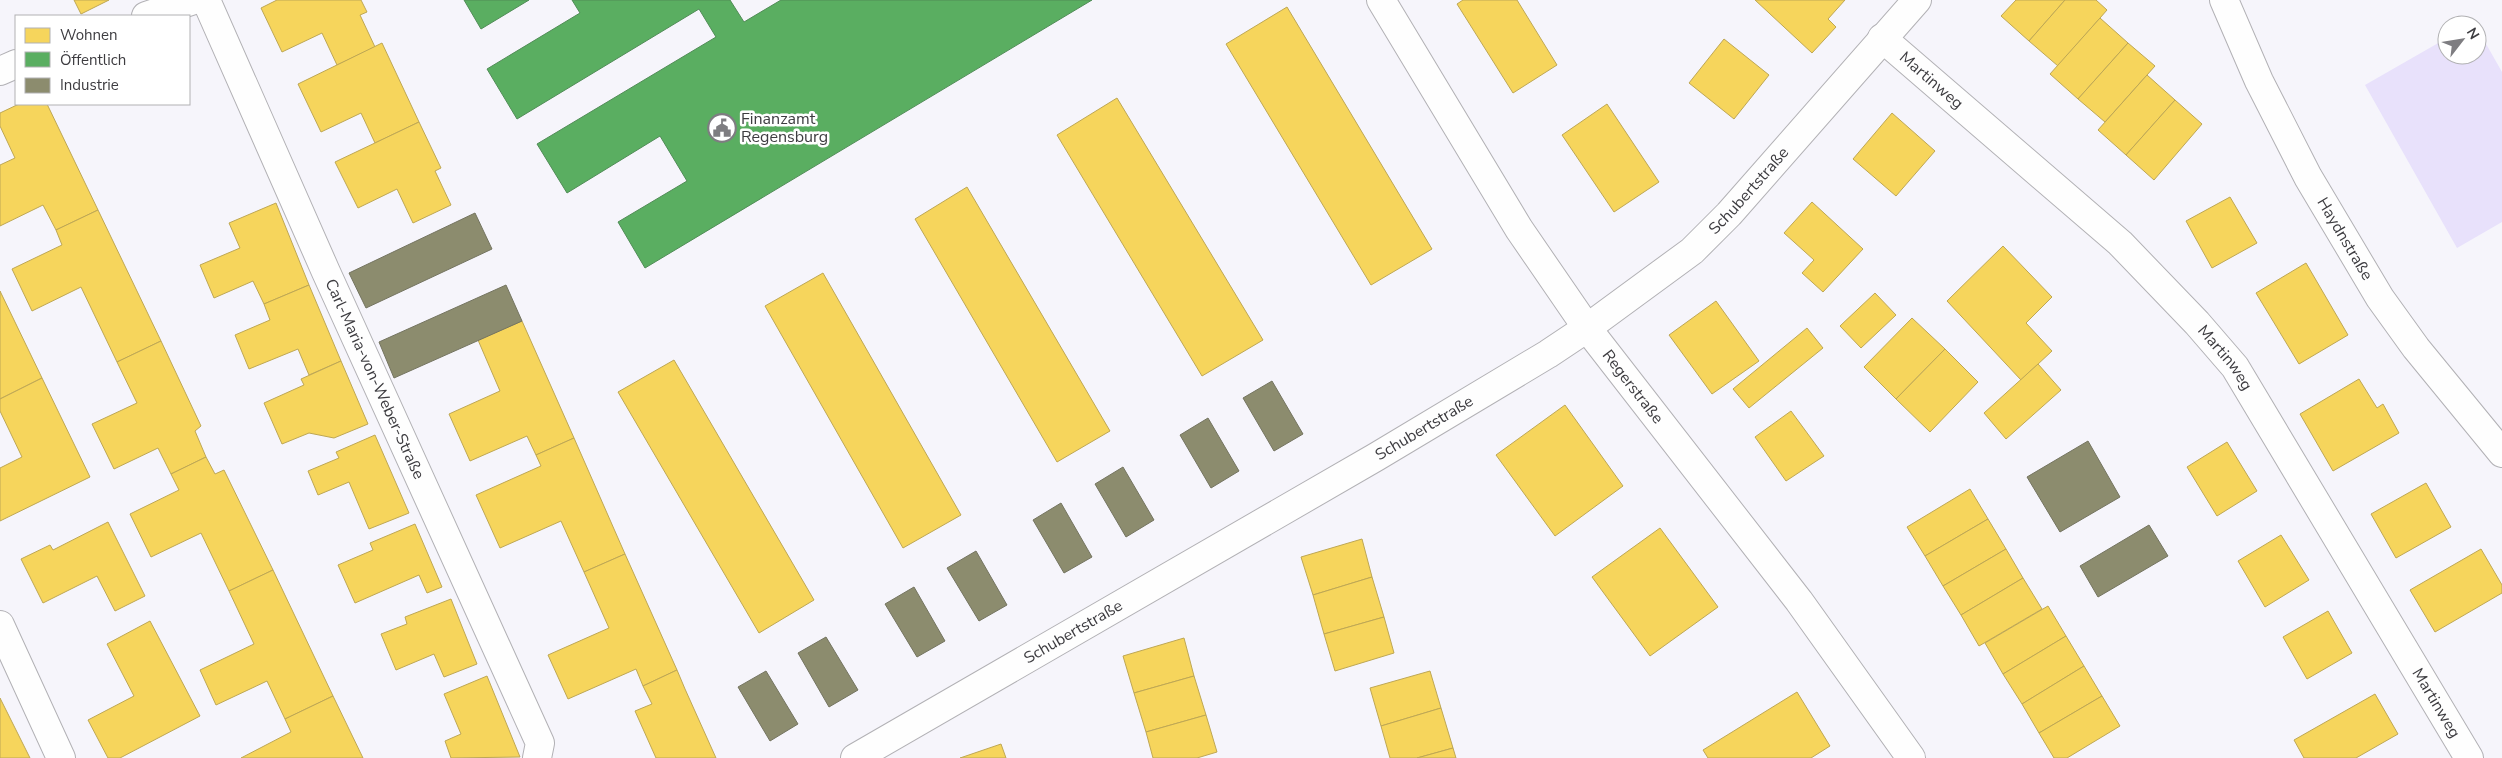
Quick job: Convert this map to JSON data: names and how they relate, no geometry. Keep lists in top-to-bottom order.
{
  "streets": {
    "street": [
      "Martinweg",
      "Schubertstraße",
      "Haydnstraße",
      "Carl-Maria-von-Weber-Straße",
      "Regerstraße"
    ]
  },
  "crossings": [
    ["Martinweg", "Schubertstraße"],
    ["Schubertstraße", "Regerstraße"]
  ],
  "places": {
    "public building": ["Finanzamt Regensburg"]
  },
  "legend": ["Wohnen", "Öffentlich", "Industrie"],
  "north": "top right"
}
